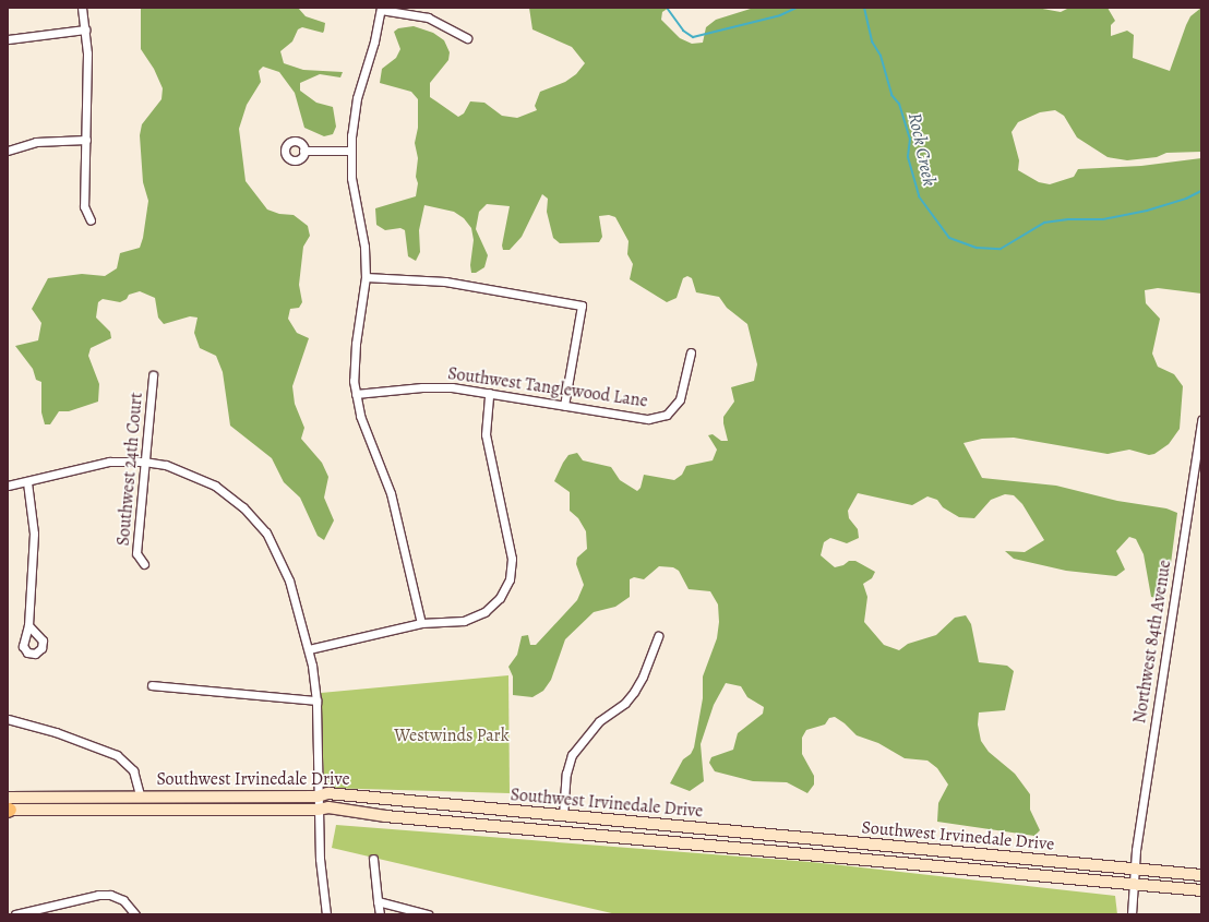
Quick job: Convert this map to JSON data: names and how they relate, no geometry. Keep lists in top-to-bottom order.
{
  "streets": {
    "main road": ["Southwest Irvinedale Drive"],
    "street": ["Southwest Tanglewood Lane", "Southwest 24th Court", "Northwest 84th Avenue"]
  },
  "crossings": [
    ["Northwest 84th Avenue", "Southwest Irvinedale Drive"]
  ],
  "water": ["Rock Creek"],
  "parks": ["Westwinds Park"]
}
